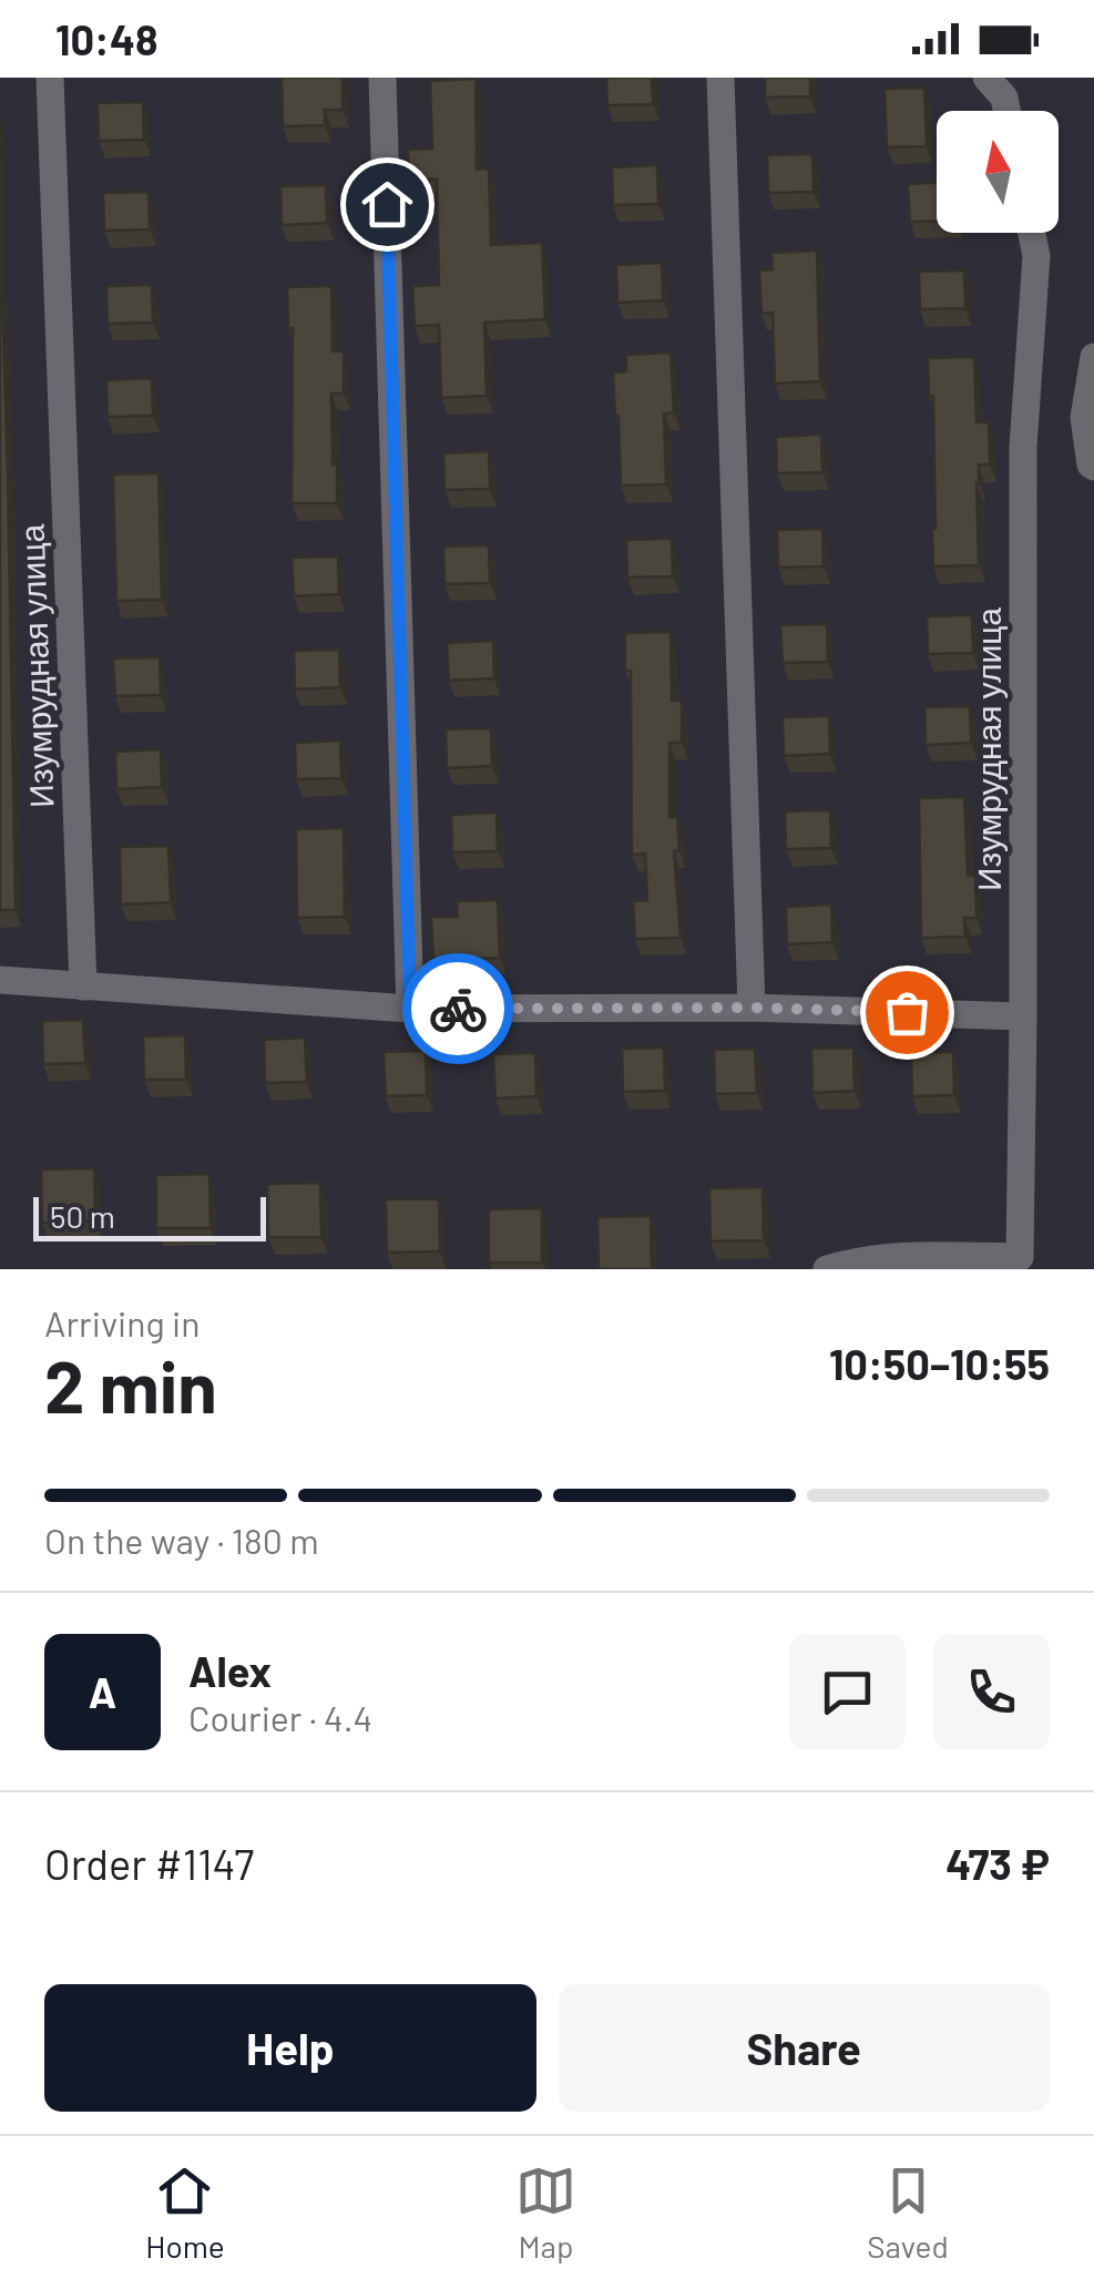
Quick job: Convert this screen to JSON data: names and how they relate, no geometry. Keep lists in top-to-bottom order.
{
  "streets": {
    "street": ["Изумрудная улица"]
  },
  "scale_bar": "50 m",
  "north": "top",
  "page": {
    "status": "10:48",
    "scale": "50 m",
    "heading": ["2 min", "Arriving in", "10:50–10:55"],
    "panel": [
      "Alex",
      "Courier · 4.4",
      "Order #1147",
      "473 ₽"
    ],
    "bar": "On the way · 180 m",
    "round": "A",
    "buttons": ["Help", "Share"],
    "tabs": ["Home", "Map", "Saved"]
  }
}
